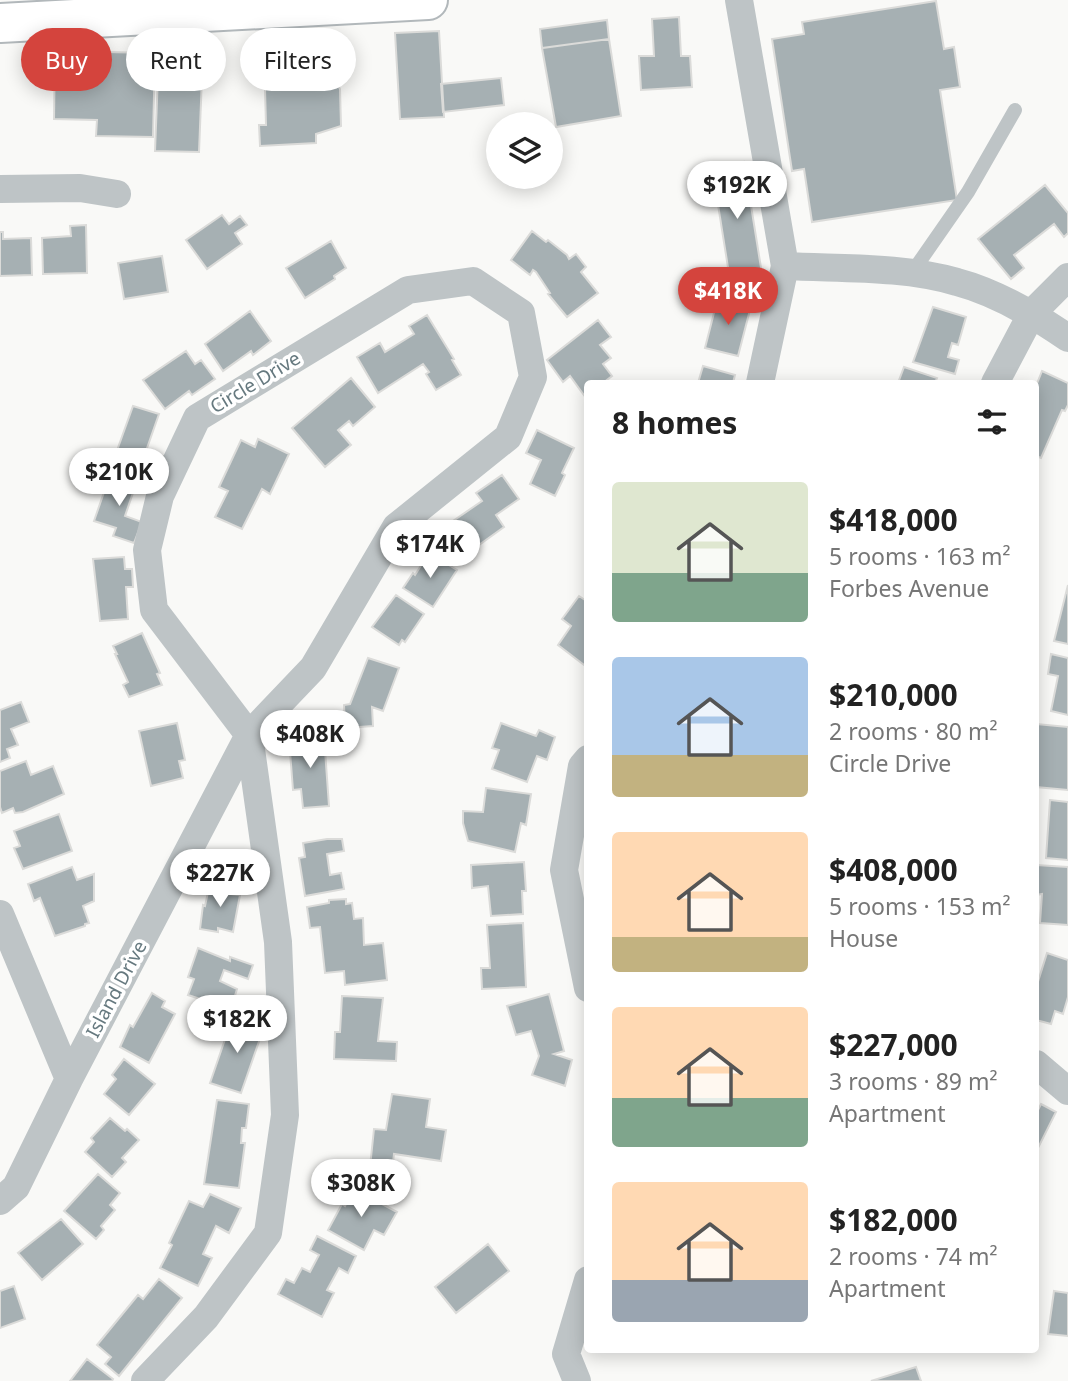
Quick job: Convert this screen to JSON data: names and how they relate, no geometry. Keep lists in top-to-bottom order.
{
  "streets": {
    "street": ["Circle Drive", "Island Drive"]
  },
  "crossings": [
    ["Circle Drive", "Island Drive"]
  ],
  "page": {
    "chip": ["Buy", "Rent", "Filters"],
    "price": [
      "$192K",
      "$418K",
      "$210K",
      "$174K",
      "$408K",
      "$227K",
      "$182K",
      "$308K"
    ],
    "heading": "8 homes",
    "list": [
      {
        "name": "$418,000",
        "note": "5 rooms · 163 m² · Forbes Avenue"
      },
      {
        "name": "$210,000",
        "note": "2 rooms · 80 m² · Circle Drive"
      },
      {
        "name": "$408,000",
        "note": "5 rooms · 153 m² · House"
      },
      {
        "name": "$227,000",
        "note": "3 rooms · 89 m² · Apartment"
      },
      {
        "name": "$182,000",
        "note": "2 rooms · 74 m² · Apartment"
      }
    ]
  }
}
